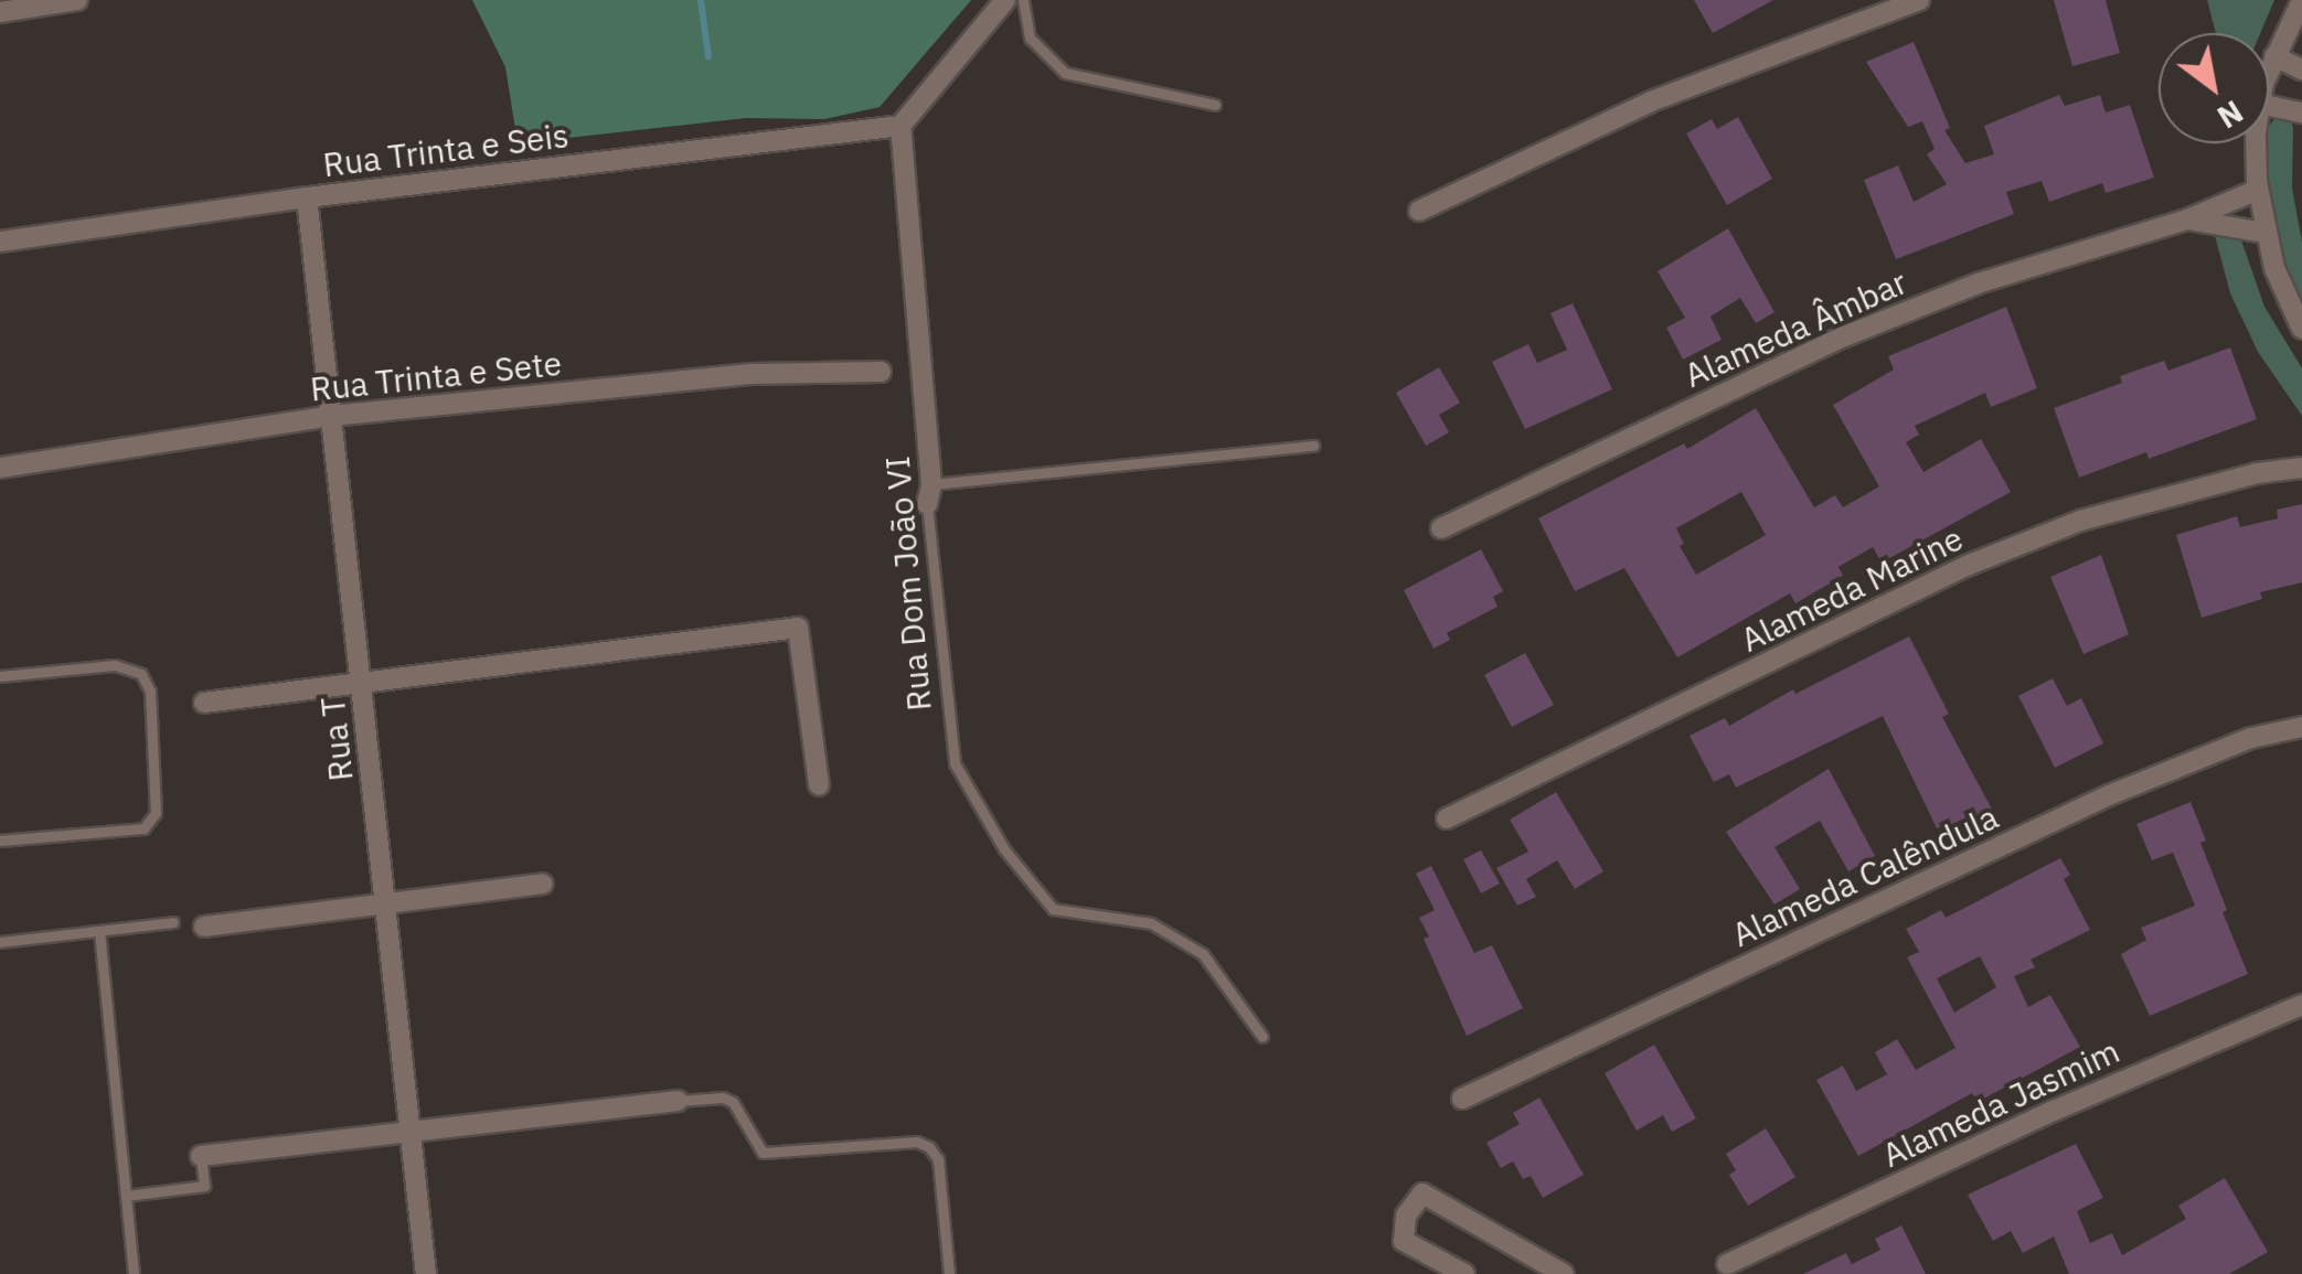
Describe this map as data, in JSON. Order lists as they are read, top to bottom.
{
  "streets": {
    "street": [
      "Rua Trinta e Seis",
      "Alameda Âmbar",
      "Rua Trinta e Sete",
      "Rua Dom João VI",
      "Alameda Marine",
      "Rua T",
      "Alameda Calêndula",
      "Alameda Jasmim"
    ]
  },
  "crossings": [
    ["Rua Trinta e Seis", "Rua Dom João VI"],
    ["Rua Trinta e Seis", "Rua T"],
    ["Rua Trinta e Sete", "Rua T"]
  ],
  "north": "bottom right"
}
